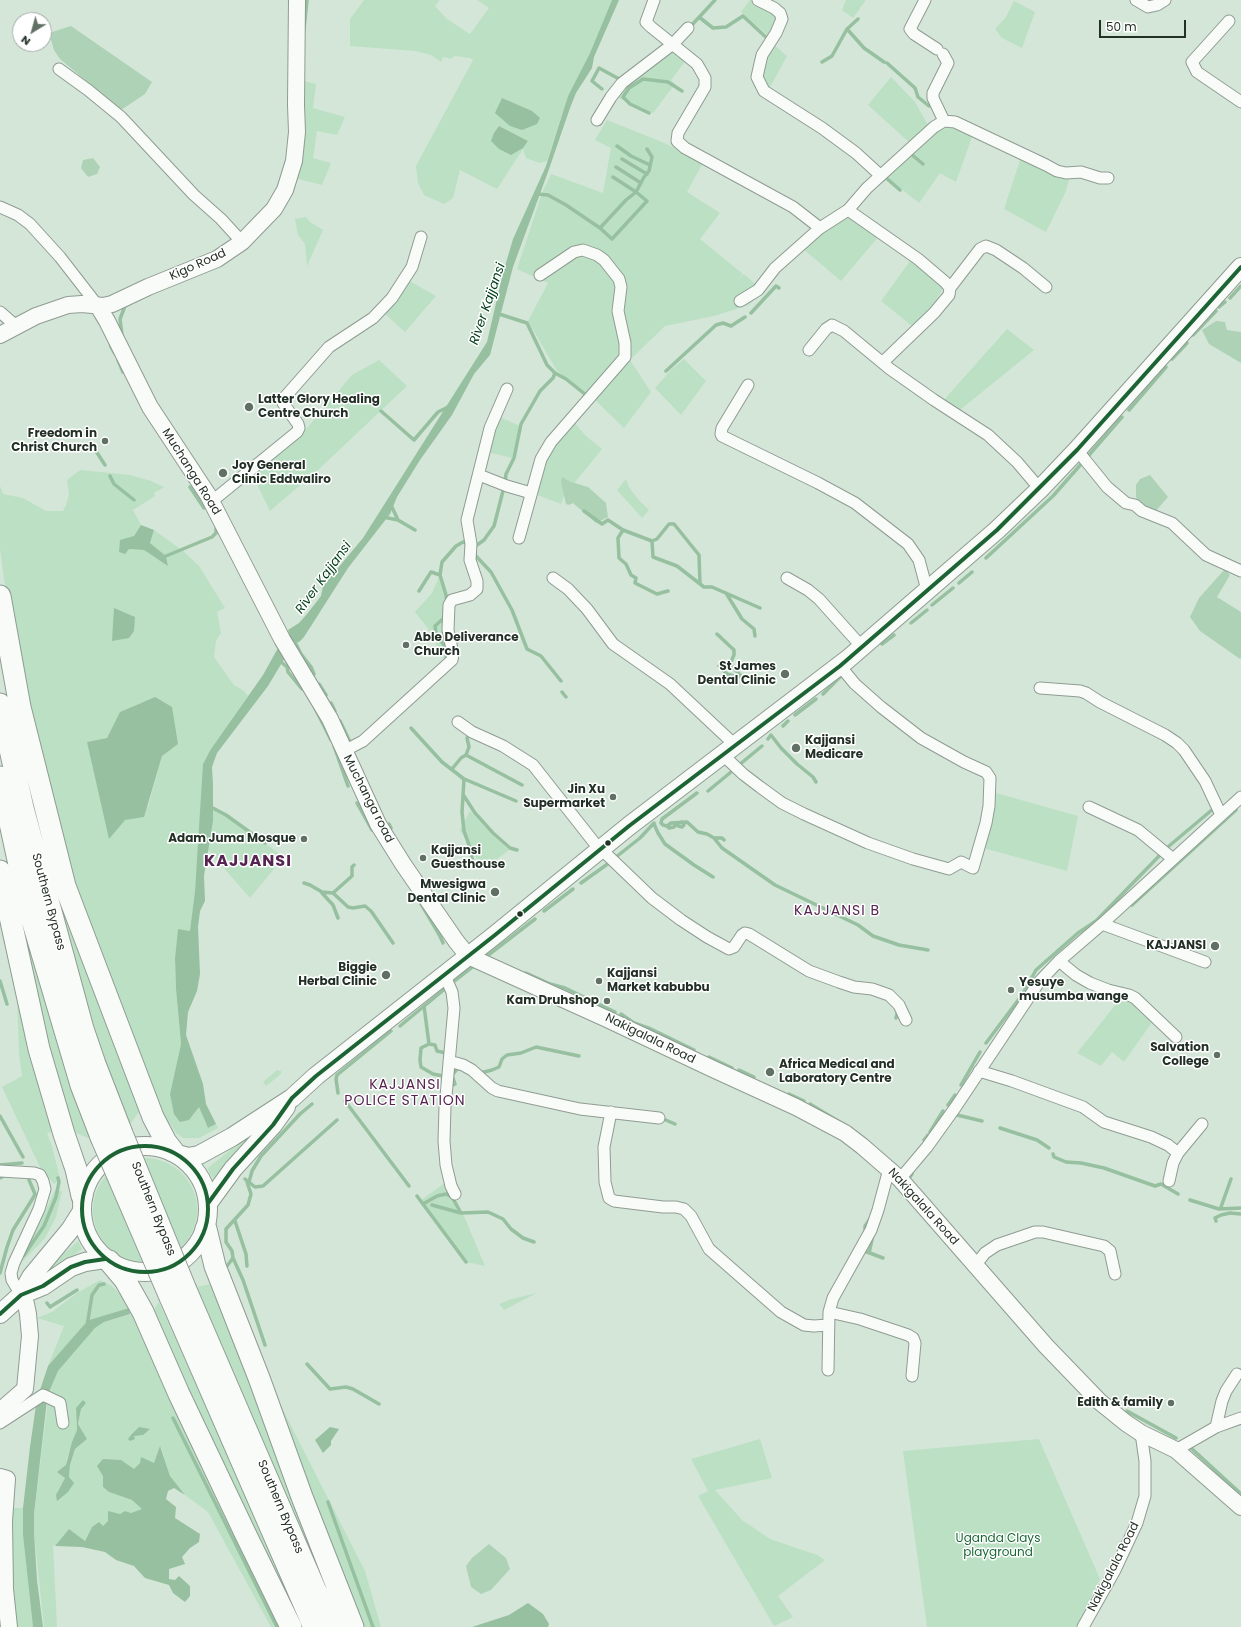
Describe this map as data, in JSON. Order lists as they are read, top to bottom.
{
  "streets": {
    "highway": ["Southern Bypass"],
    "street": [
      "Kigo Road",
      "Muchanga Road",
      "Muchanga road",
      "Nakigalala Road"
    ]
  },
  "crossings": [
    ["Kigo Road", "Muchanga Road"],
    ["Muchanga Road", "Muchanga road"],
    ["Muchanga road", "Nakigalala Road"]
  ],
  "districts": ["KAJJANSI", "KAJJANSI B", "KAJJANSI POLICE STATION"],
  "water": ["River Kajjansi"],
  "parks": ["Uganda Clays playground"],
  "places": [
    "Latter Glory Healing Centre Church",
    "Freedom in Christ Church",
    "Joy General Clinic Eddwaliro",
    "Able Deliverance Church",
    "St James Dental Clinic",
    "Kajjansi Medicare",
    "Jin Xu Supermarket",
    "Adam Juma Mosque",
    "Kajjansi Guesthouse",
    "Mwesigwa Dental Clinic",
    "KAJJANSI",
    "Biggie Herbal Clinic",
    "Kajjansi Market kabubbu",
    "Yesuye musumba wange",
    "Kam Druhshop",
    "Salvation College",
    "Africa Medical and Laboratory Centre",
    "Edith & family"
  ],
  "scale_bar": "50 m",
  "north": "bottom left"
}
